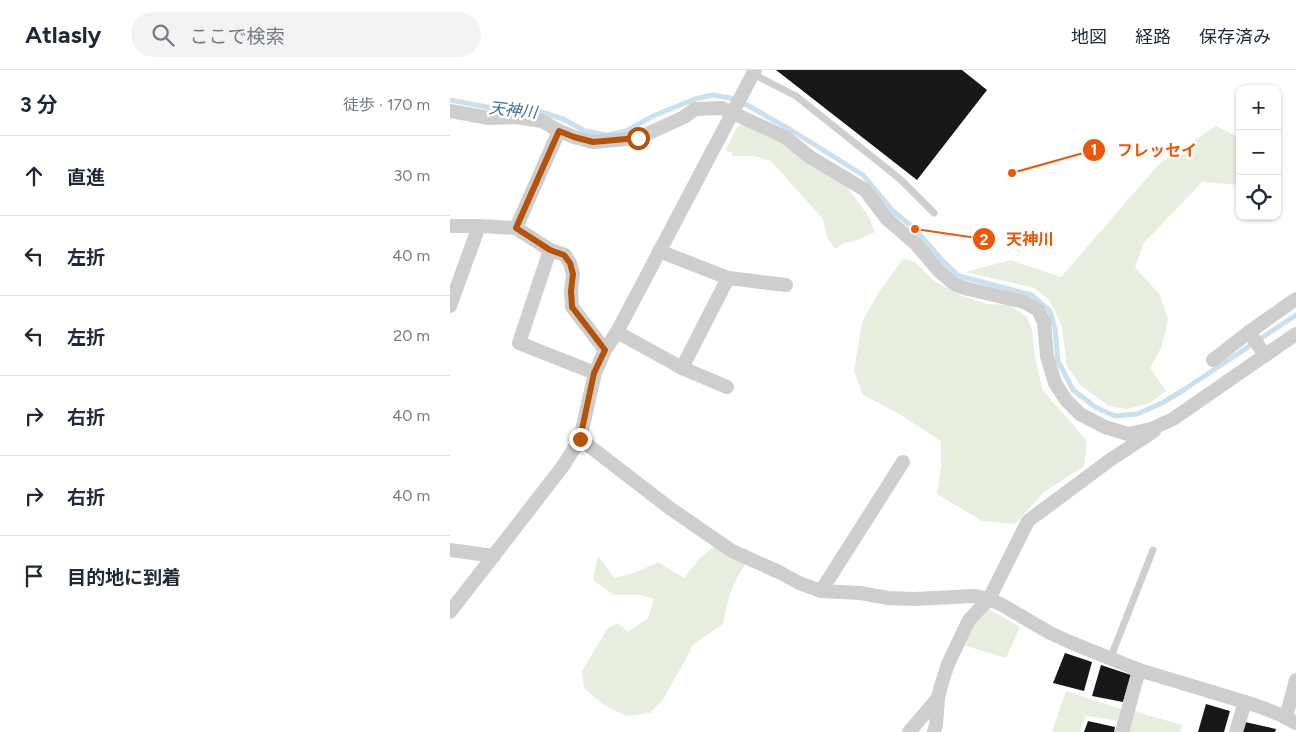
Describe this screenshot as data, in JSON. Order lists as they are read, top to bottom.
{
  "water": ["天神川"],
  "places": ["フレッセイ", "天神川"],
  "page": {
    "header": "Atlasly",
    "search": "ここで検索",
    "nav": ["地図", "経路", "保存済み"],
    "heading": ["3 分", "徒歩 · 170 m"],
    "map_buttons": ["+", "−"],
    "list": [
      ["直進", "30 m"],
      ["左折", "40 m"],
      ["左折", "20 m"],
      ["右折", "40 m"],
      ["右折", "40 m"],
      "目的地に到着"
    ]
  }
}
